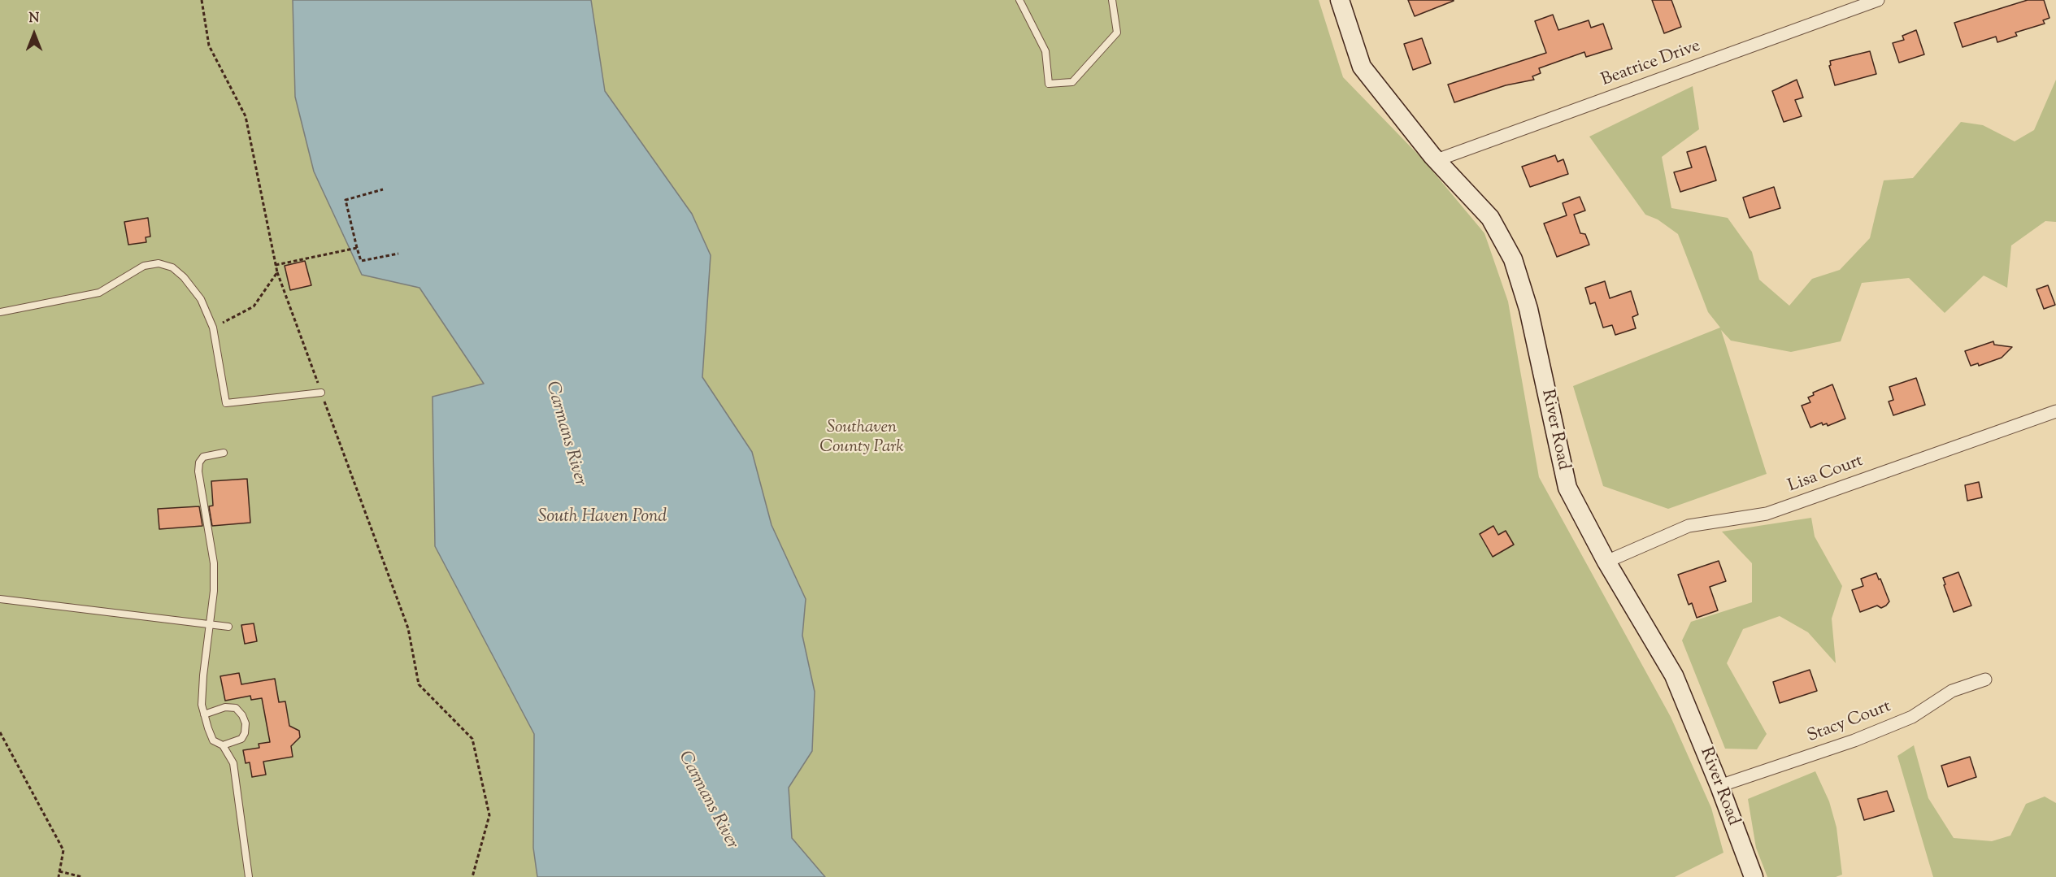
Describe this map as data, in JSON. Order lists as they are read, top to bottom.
{
  "streets": {
    "street": [
      "Beatrice Drive",
      "River Road",
      "Lisa Court",
      "Stacy Court"
    ]
  },
  "crossings": [
    ["Beatrice Drive", "River Road"],
    ["River Road", "Lisa Court"],
    ["River Road", "Stacy Court"]
  ],
  "water": ["Carmans River", "South Haven Pond"],
  "parks": ["Southaven County Park"],
  "north": "top"
}
